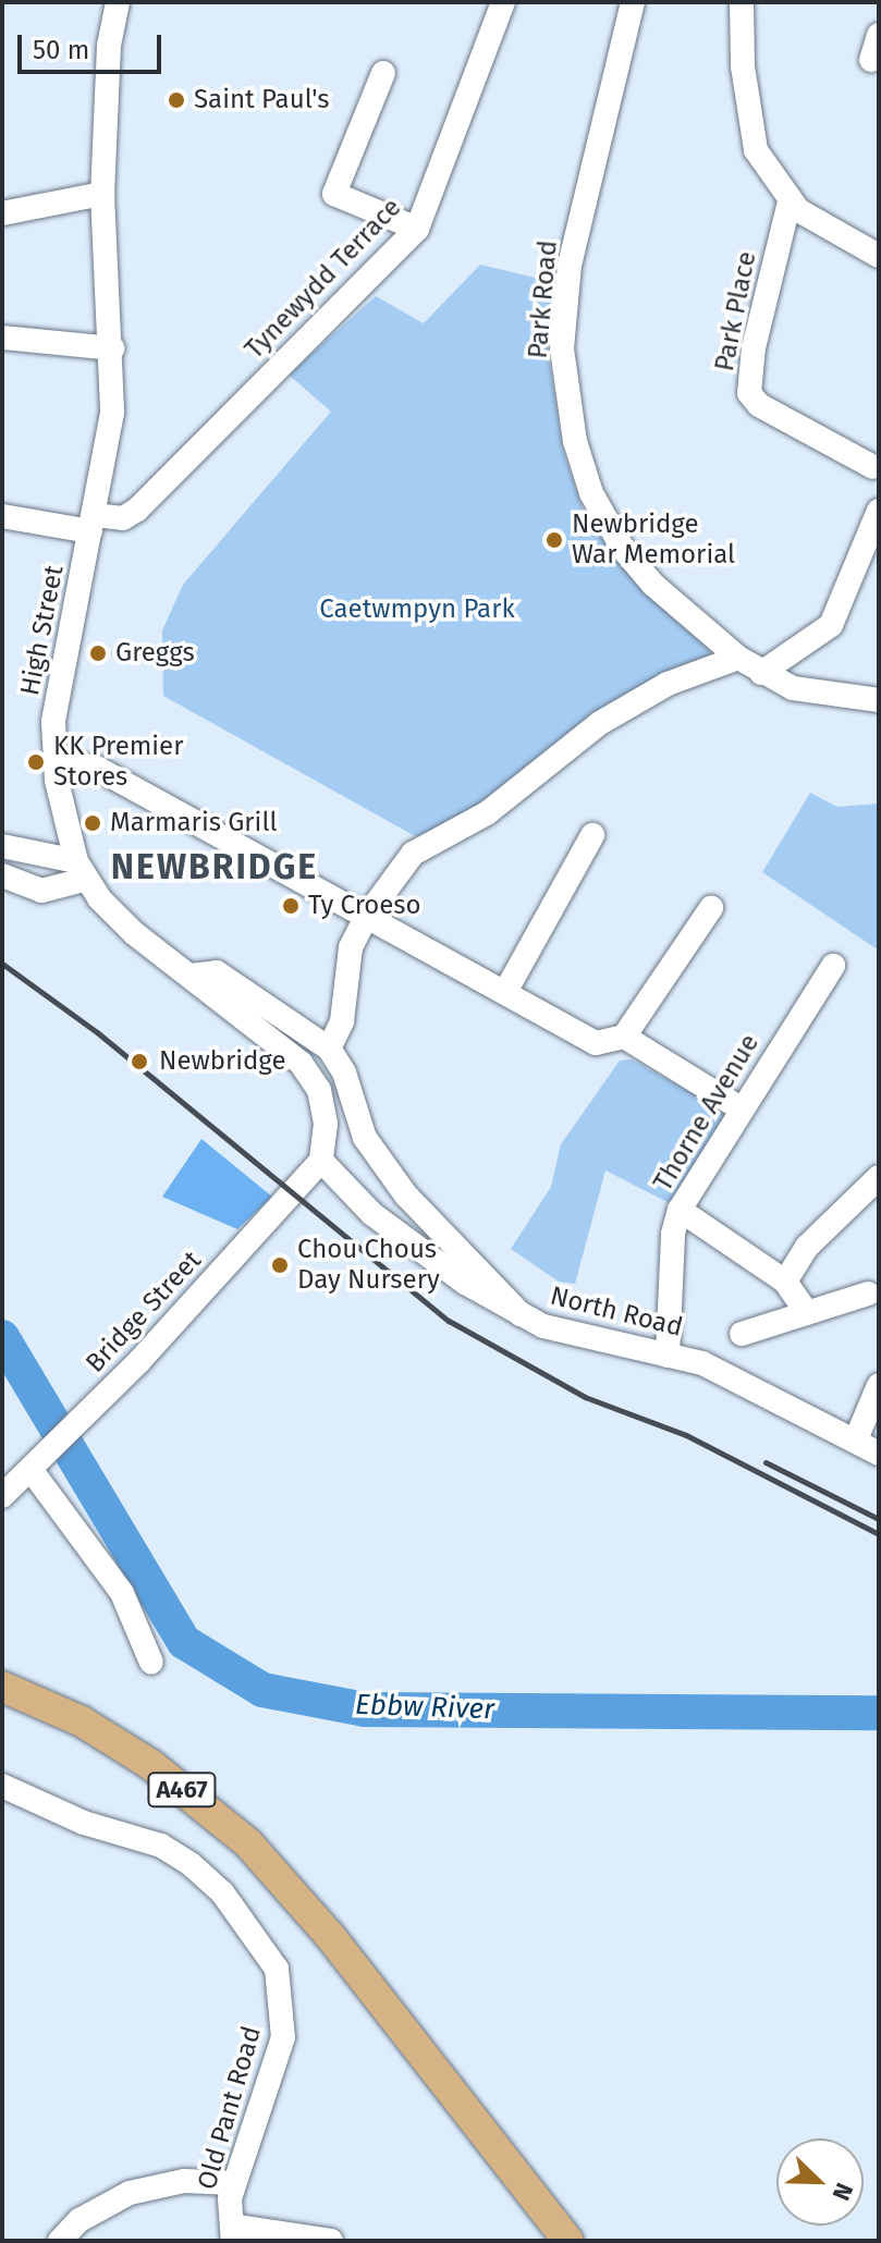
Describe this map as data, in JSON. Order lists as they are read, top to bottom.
{
  "streets": {
    "main road": ["A467"],
    "street": [
      "Tynewydd Terrace",
      "Park Road",
      "Park Place",
      "High Street",
      "Thorne Avenue",
      "Bridge Street",
      "North Road",
      "Old Pant Road"
    ]
  },
  "crossings": [
    ["Tynewydd Terrace", "High Street"],
    ["Thorne Avenue", "North Road"],
    ["Bridge Street", "North Road"]
  ],
  "districts": ["NEWBRIDGE"],
  "water": ["Ebbw River"],
  "parks": ["Caetwmpyn Park"],
  "places": [
    "Saint Paul's",
    "Newbridge War Memorial",
    "Greggs",
    "KK Premier Stores",
    "Marmaris Grill",
    "Ty Croeso",
    "Newbridge",
    "Chou Chous Day Nursery"
  ],
  "scale_bar": "50 m",
  "north": "bottom right"
}
